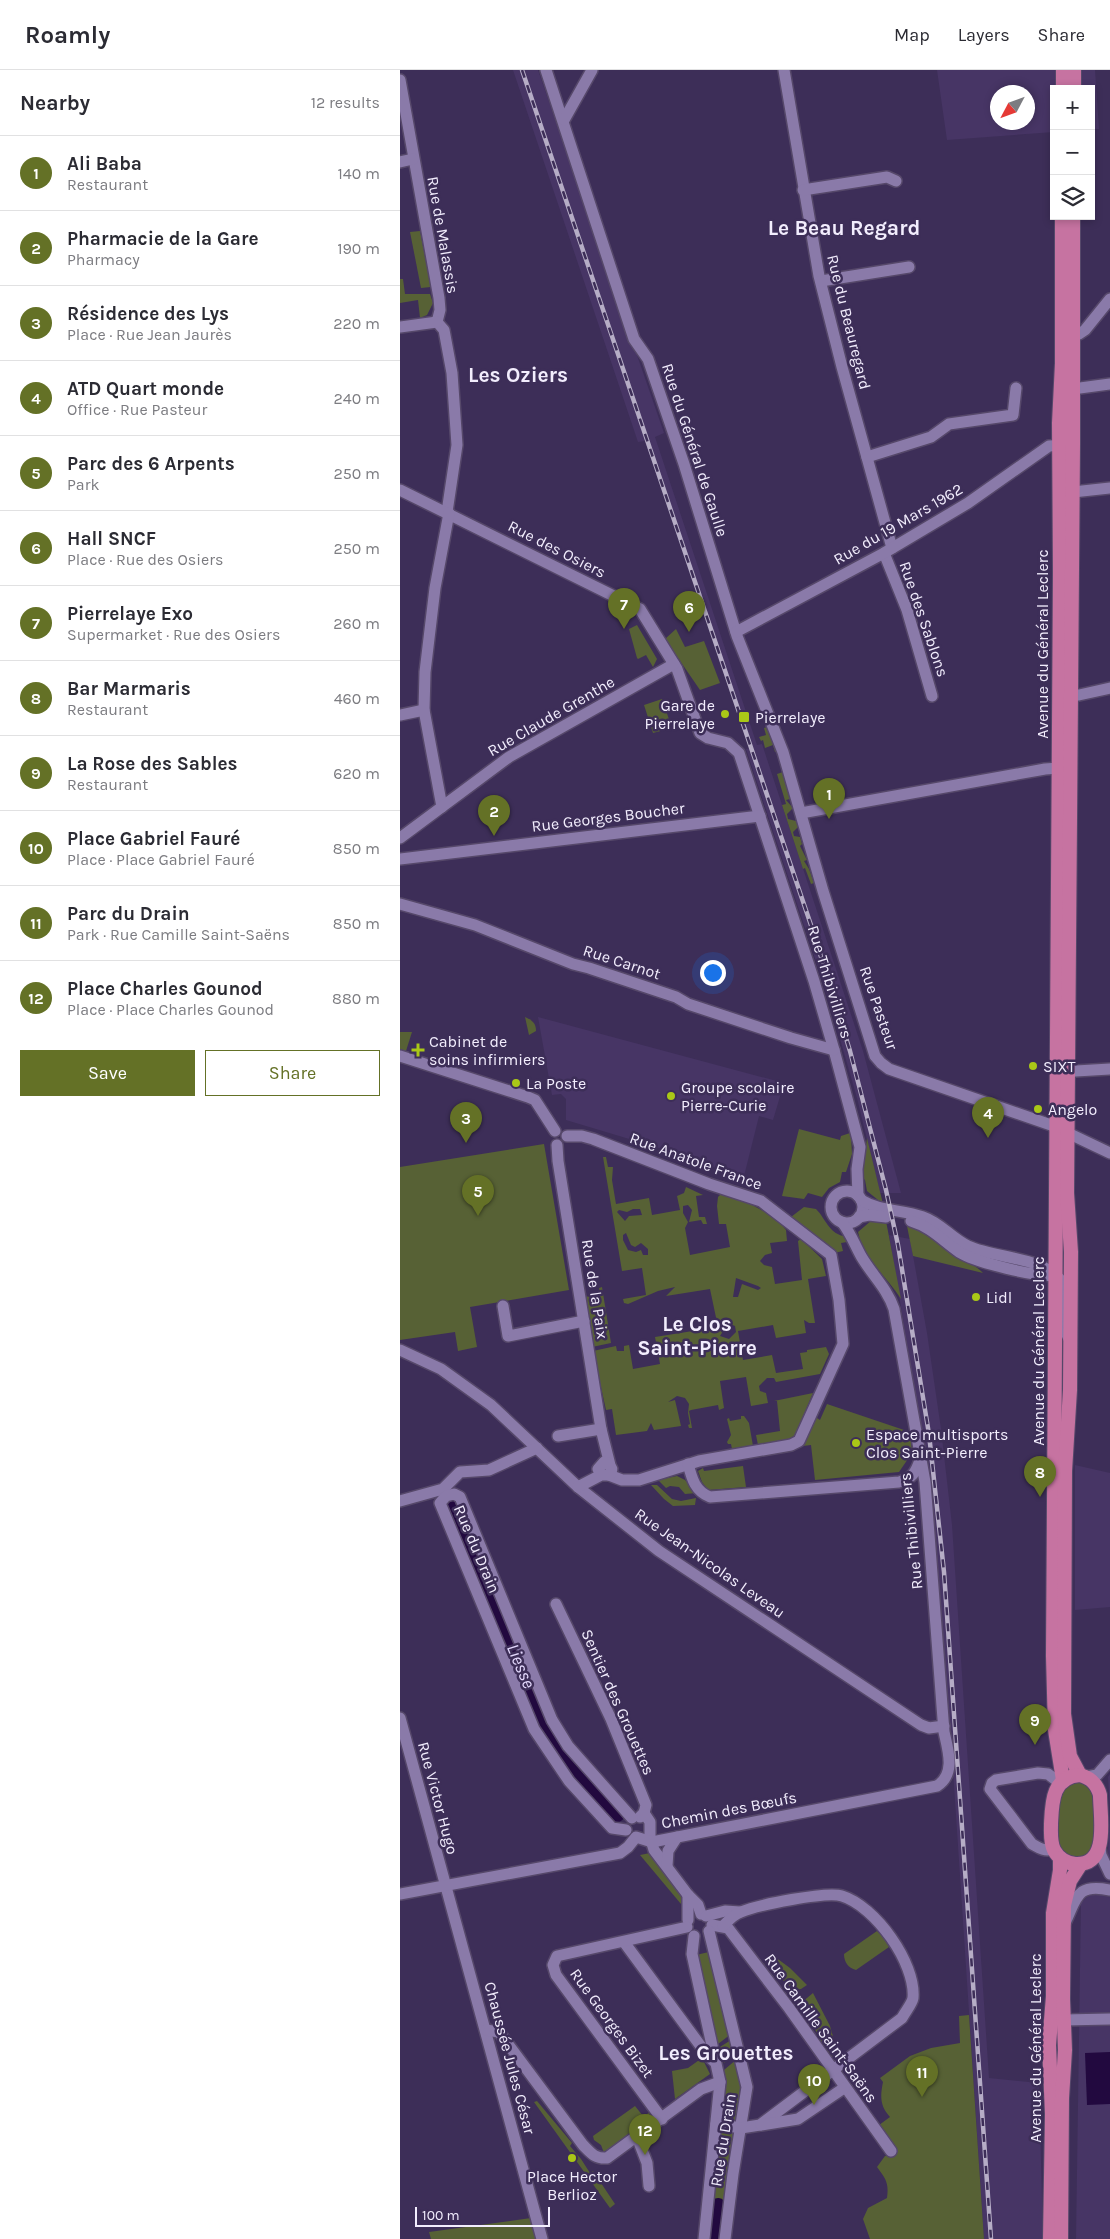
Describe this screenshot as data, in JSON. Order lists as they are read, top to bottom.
{
  "streets": {
    "main road": ["Avenue du Général Leclerc"],
    "street": [
      "Rue de Malassis",
      "Rue du Beauregard",
      "Rue du Général de Gaulle",
      "Rue du 19 Mars 1962",
      "Rue des Osiers",
      "Rue des Sablons",
      "Rue Claude Grenthe",
      "Rue Georges Boucher",
      "Rue Carnot",
      "Rue Thibivilliers",
      "Rue Pasteur",
      "Rue Anatole France",
      "Rue de la Paix",
      "Rue du Drain",
      "Rue Jean-Nicolas Leveau",
      "Sentier des Grouettes",
      "Rue Victor Hugo",
      "Chemin des Bœufs",
      "Rue Georges Bizet",
      "Rue Camille Saint-Saëns",
      "Chaussée Jules César"
    ]
  },
  "crossings": [
    ["Rue de Malassis", "Rue des Osiers"],
    ["Rue de Malassis", "Rue Claude Grenthe"],
    ["Rue du Beauregard", "Rue du 19 Mars 1962"],
    ["Rue du Beauregard", "Rue des Sablons"],
    ["Rue du Général de Gaulle", "Rue du 19 Mars 1962"],
    ["Rue du Général de Gaulle", "Rue Pasteur"],
    ["Rue du 19 Mars 1962", "Rue des Sablons"],
    ["Rue du 19 Mars 1962", "Avenue du Général Leclerc"],
    ["Rue des Osiers", "Rue Claude Grenthe"],
    ["Rue des Osiers", "Rue Thibivilliers"],
    ["Avenue du Général Leclerc", "Rue Pasteur"],
    ["Rue Claude Grenthe", "Rue Thibivilliers"],
    ["Rue Georges Boucher", "Rue Thibivilliers"],
    ["Rue Carnot", "Rue Thibivilliers"],
    ["Rue Thibivilliers", "Rue Jean-Nicolas Leveau"],
    ["Rue Thibivilliers", "Chemin des Bœufs"],
    ["Rue Anatole France", "Rue de la Paix"],
    ["Rue du Drain", "Sentier des Grouettes"],
    ["Rue du Drain", "Chemin des Bœufs"],
    ["Rue du Drain", "Rue Georges Bizet"],
    ["Rue du Drain", "Rue Camille Saint-Saëns"],
    ["Sentier des Grouettes", "Chemin des Bœufs"],
    ["Rue Victor Hugo", "Chaussée Jules César"]
  ],
  "districts": [
    "Le Beau Regard",
    "Les Oziers",
    "Le Clos Saint-Pierre",
    "Les Grouettes"
  ],
  "water": ["Liesse"],
  "places": {
    "other": [
      "Gare de Pierrelaye",
      "SIXT",
      "La Poste",
      "Groupe scolaire Pierre-Curie",
      "Angelo",
      "Lidl",
      "Espace multisports Clos Saint-Pierre",
      "Place Hector Berlioz"
    ],
    "transit": ["Pierrelaye"],
    "health": ["Cabinet de soins infirmiers"]
  },
  "scale_bar": "100 m",
  "north": "bottom left",
  "page": {
    "header": "Roamly",
    "nav": ["Map", "Layers", "Share"],
    "heading": ["Nearby", "12 results"],
    "map_buttons": ["+", "−"],
    "list": [
      {
        "mark": "1",
        "name": "Ali Baba",
        "note": "Restaurant",
        "value": "140 m"
      },
      {
        "mark": "2",
        "name": "Pharmacie de la Gare",
        "note": "Pharmacy",
        "value": "190 m"
      },
      {
        "mark": "3",
        "name": "Résidence des Lys",
        "note": "Place · Rue Jean Jaurès",
        "value": "220 m"
      },
      {
        "mark": "4",
        "name": "ATD Quart monde",
        "note": "Office · Rue Pasteur",
        "value": "240 m"
      },
      {
        "mark": "5",
        "name": "Parc des 6 Arpents",
        "note": "Park",
        "value": "250 m"
      },
      {
        "mark": "6",
        "name": "Hall SNCF",
        "note": "Place · Rue des Osiers",
        "value": "250 m"
      },
      {
        "mark": "7",
        "name": "Pierrelaye Exo",
        "note": "Supermarket · Rue des Osiers",
        "value": "260 m"
      },
      {
        "mark": "8",
        "name": "Bar Marmaris",
        "note": "Restaurant",
        "value": "460 m"
      },
      {
        "mark": "9",
        "name": "La Rose des Sables",
        "note": "Restaurant",
        "value": "620 m"
      },
      {
        "mark": "10",
        "name": "Place Gabriel Fauré",
        "note": "Place · Place Gabriel Fauré",
        "value": "850 m"
      },
      {
        "mark": "11",
        "name": "Parc du Drain",
        "note": "Park · Rue Camille Saint-Saëns",
        "value": "850 m"
      },
      {
        "mark": "12",
        "name": "Place Charles Gounod",
        "note": "Place · Place Charles Gounod",
        "value": "880 m"
      }
    ],
    "pins": [
      "7",
      "6",
      "1",
      "2",
      "4",
      "3",
      "5",
      "8",
      "9",
      "11",
      "10",
      "12"
    ],
    "buttons": ["Save", "Share"],
    "scale": "100 m"
  }
}
